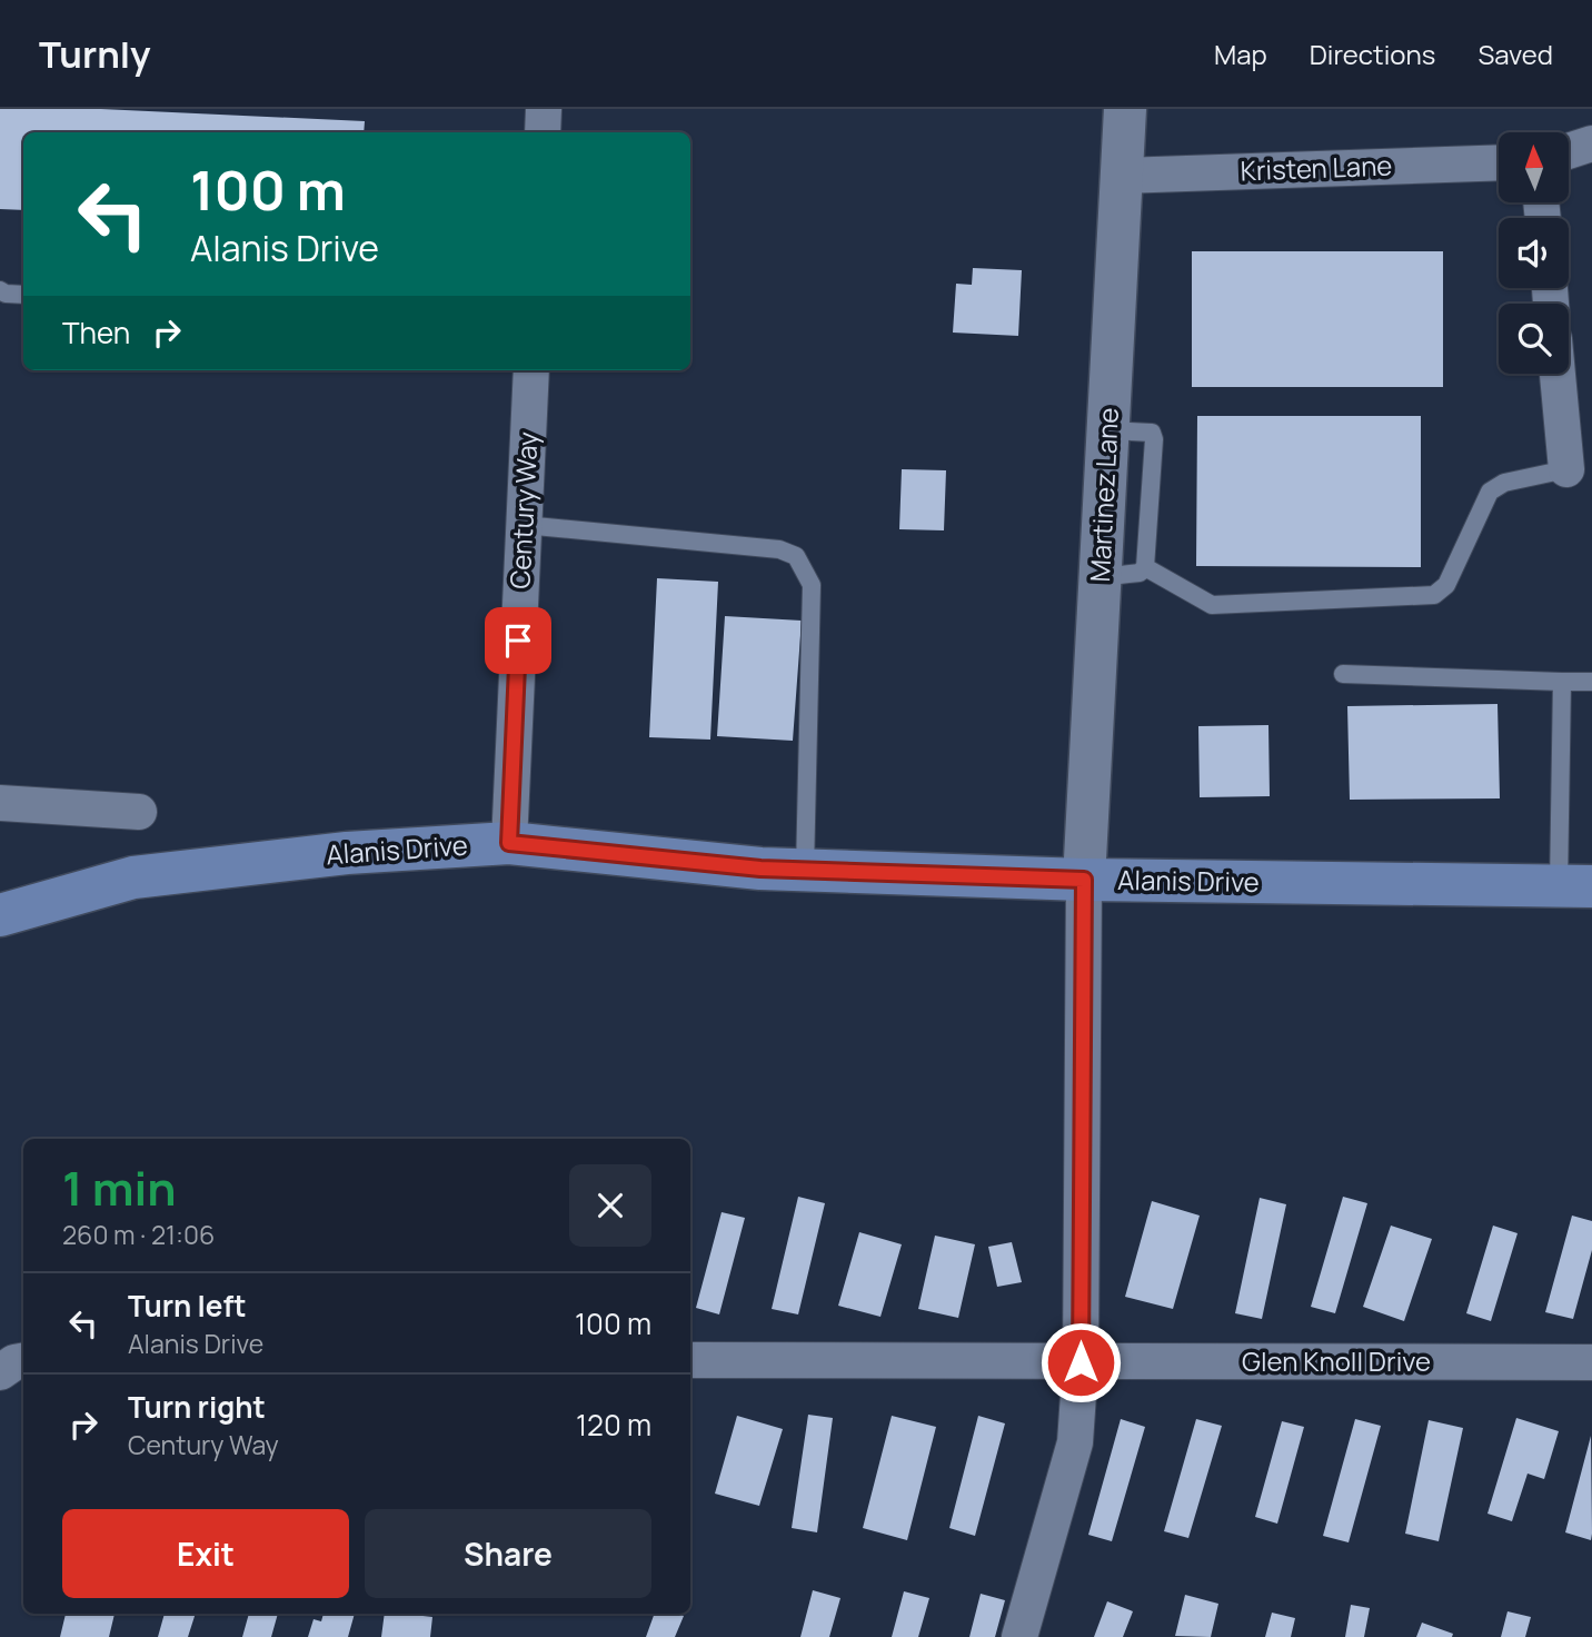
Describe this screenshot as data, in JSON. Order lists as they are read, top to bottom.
{
  "streets": {
    "main road": ["Alanis Drive"],
    "street": [
      "Kristen Lane",
      "Martinez Lane",
      "Century Way",
      "Glen Knoll Drive"
    ]
  },
  "crossings": [
    ["Kristen Lane", "Martinez Lane"],
    ["Martinez Lane", "Alanis Drive"],
    ["Century Way", "Alanis Drive"]
  ],
  "north": "top",
  "page": {
    "header": "Turnly",
    "nav": ["Map", "Directions", "Saved"],
    "turn": ["100 m", "Alanis Drive"],
    "then": "Then",
    "heading": ["1 min", "260 m · 21:06"],
    "list": [
      {
        "name": "Turn left",
        "note": "Alanis Drive",
        "value": "100 m"
      },
      {
        "name": "Turn right",
        "note": "Century Way",
        "value": "120 m"
      }
    ],
    "buttons": ["Exit", "Share"]
  }
}
